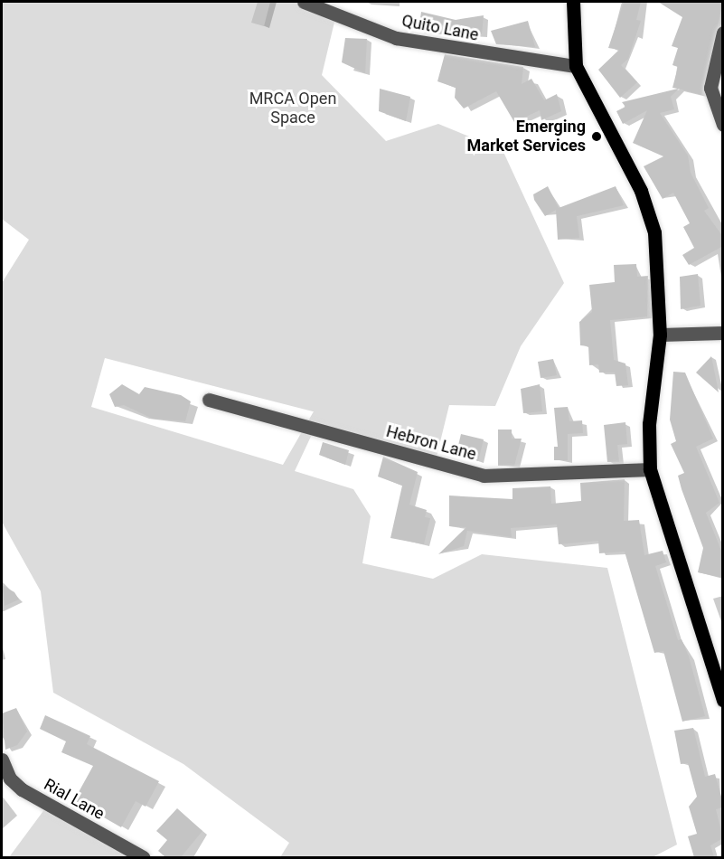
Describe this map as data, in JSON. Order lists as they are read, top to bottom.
{
  "streets": {
    "street": ["Quito Lane", "Hebron Lane", "Rial Lane"]
  },
  "parks": ["MRCA Open Space"],
  "places": ["Emerging Market Services"]
}
